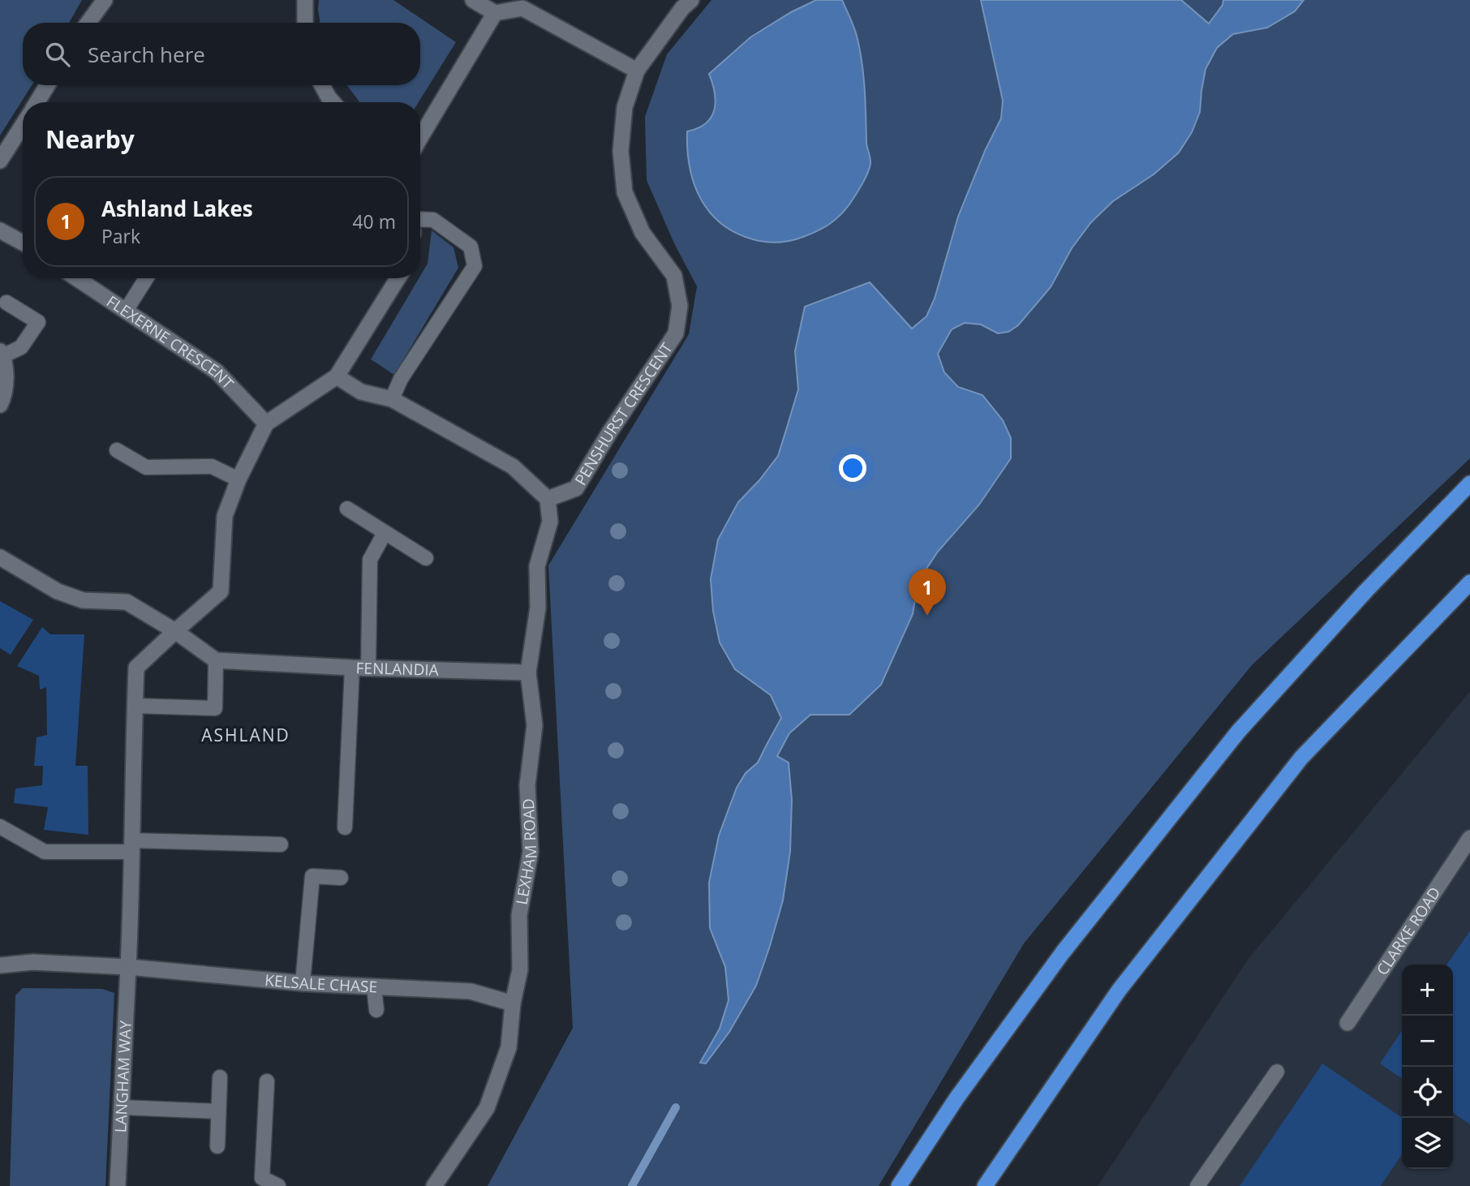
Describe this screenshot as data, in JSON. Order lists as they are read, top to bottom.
{
  "streets": {
    "street": [
      "FLEXERNE CRESCENT",
      "PENSHURST CRESCENT",
      "FENLANDIA",
      "LEXHAM ROAD",
      "CLARKE ROAD",
      "KELSALE CHASE",
      "LANGHAM WAY"
    ]
  },
  "crossings": [
    ["FLEXERNE CRESCENT", "LANGHAM WAY"],
    ["PENSHURST CRESCENT", "LEXHAM ROAD"],
    ["FENLANDIA", "LEXHAM ROAD"],
    ["LEXHAM ROAD", "KELSALE CHASE"],
    ["KELSALE CHASE", "LANGHAM WAY"]
  ],
  "districts": ["ASHLAND"],
  "page": {
    "search": "Search here",
    "heading": "Nearby",
    "list": [
      {
        "mark": "1",
        "name": "Ashland Lakes",
        "note": "Park",
        "value": "40 m"
      }
    ],
    "pins": "1",
    "map_buttons": ["+", "−"]
  }
}
